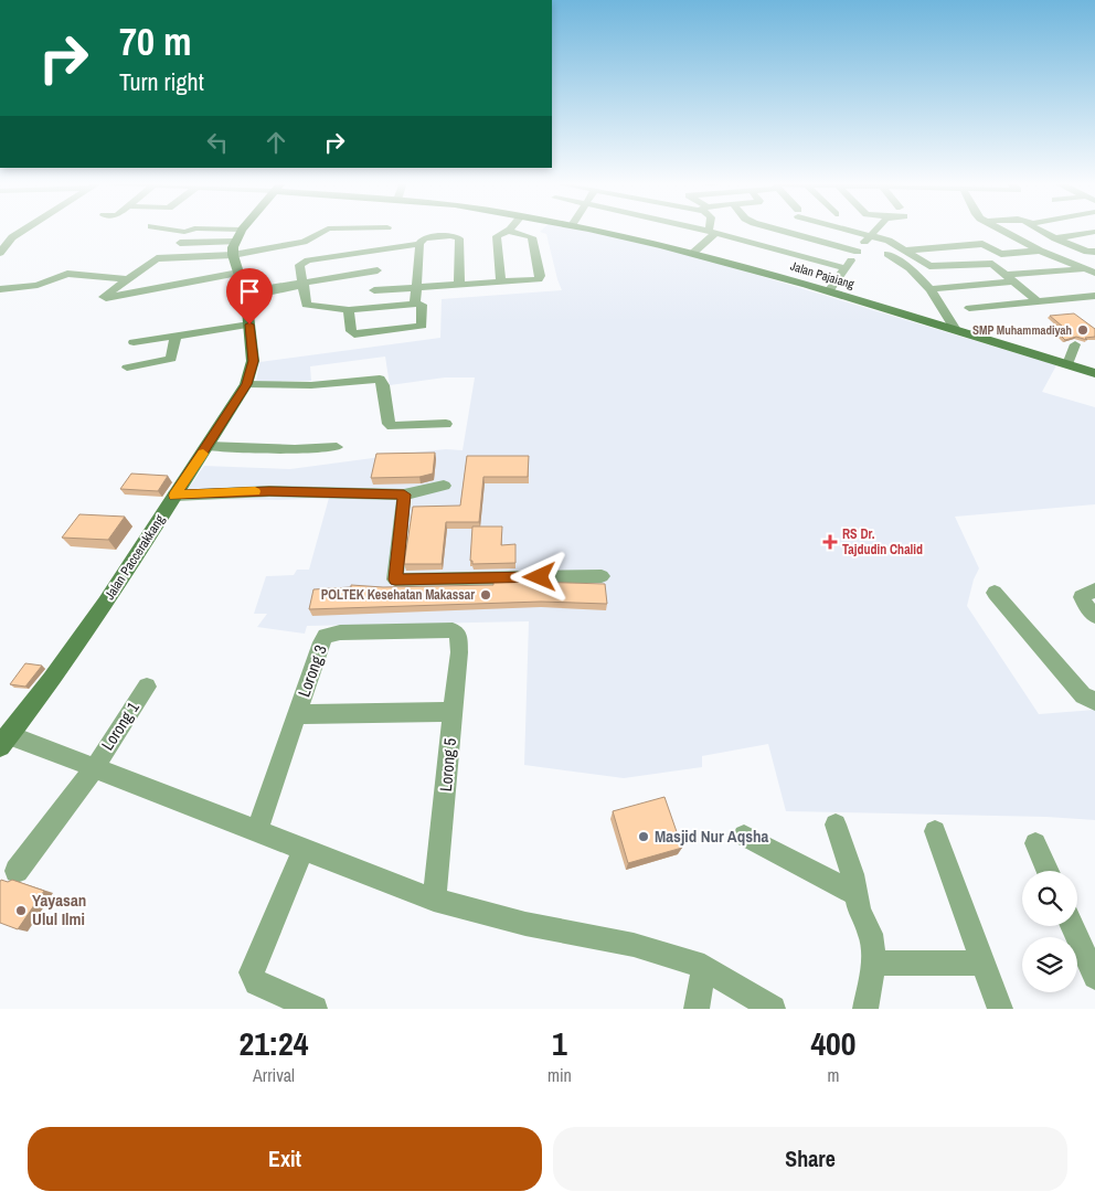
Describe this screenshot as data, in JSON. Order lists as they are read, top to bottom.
{
  "streets": {
    "main road": ["Jalan Pajaiang", "Jalan Paccerakkang"],
    "street": ["Lorong 3", "Lorong 1", "Lorong 5"]
  },
  "crossings": [
    ["Lorong 3", "Lorong 5"]
  ],
  "places": {
    "other": [
      "SMP Muhammadiyah",
      "POLTEK Kesehatan Makassar",
      "Masjid Nur Aqsha",
      "Yayasan Ulul Ilmi"
    ],
    "health": ["RS Dr. Tajdudin Chalid"]
  },
  "page": {
    "turn": ["70 m", "Turn right"],
    "eta": [
      "21:24",
      "Arrival",
      "1",
      "min",
      "400",
      "m"
    ],
    "buttons": ["Exit", "Share"]
  }
}
